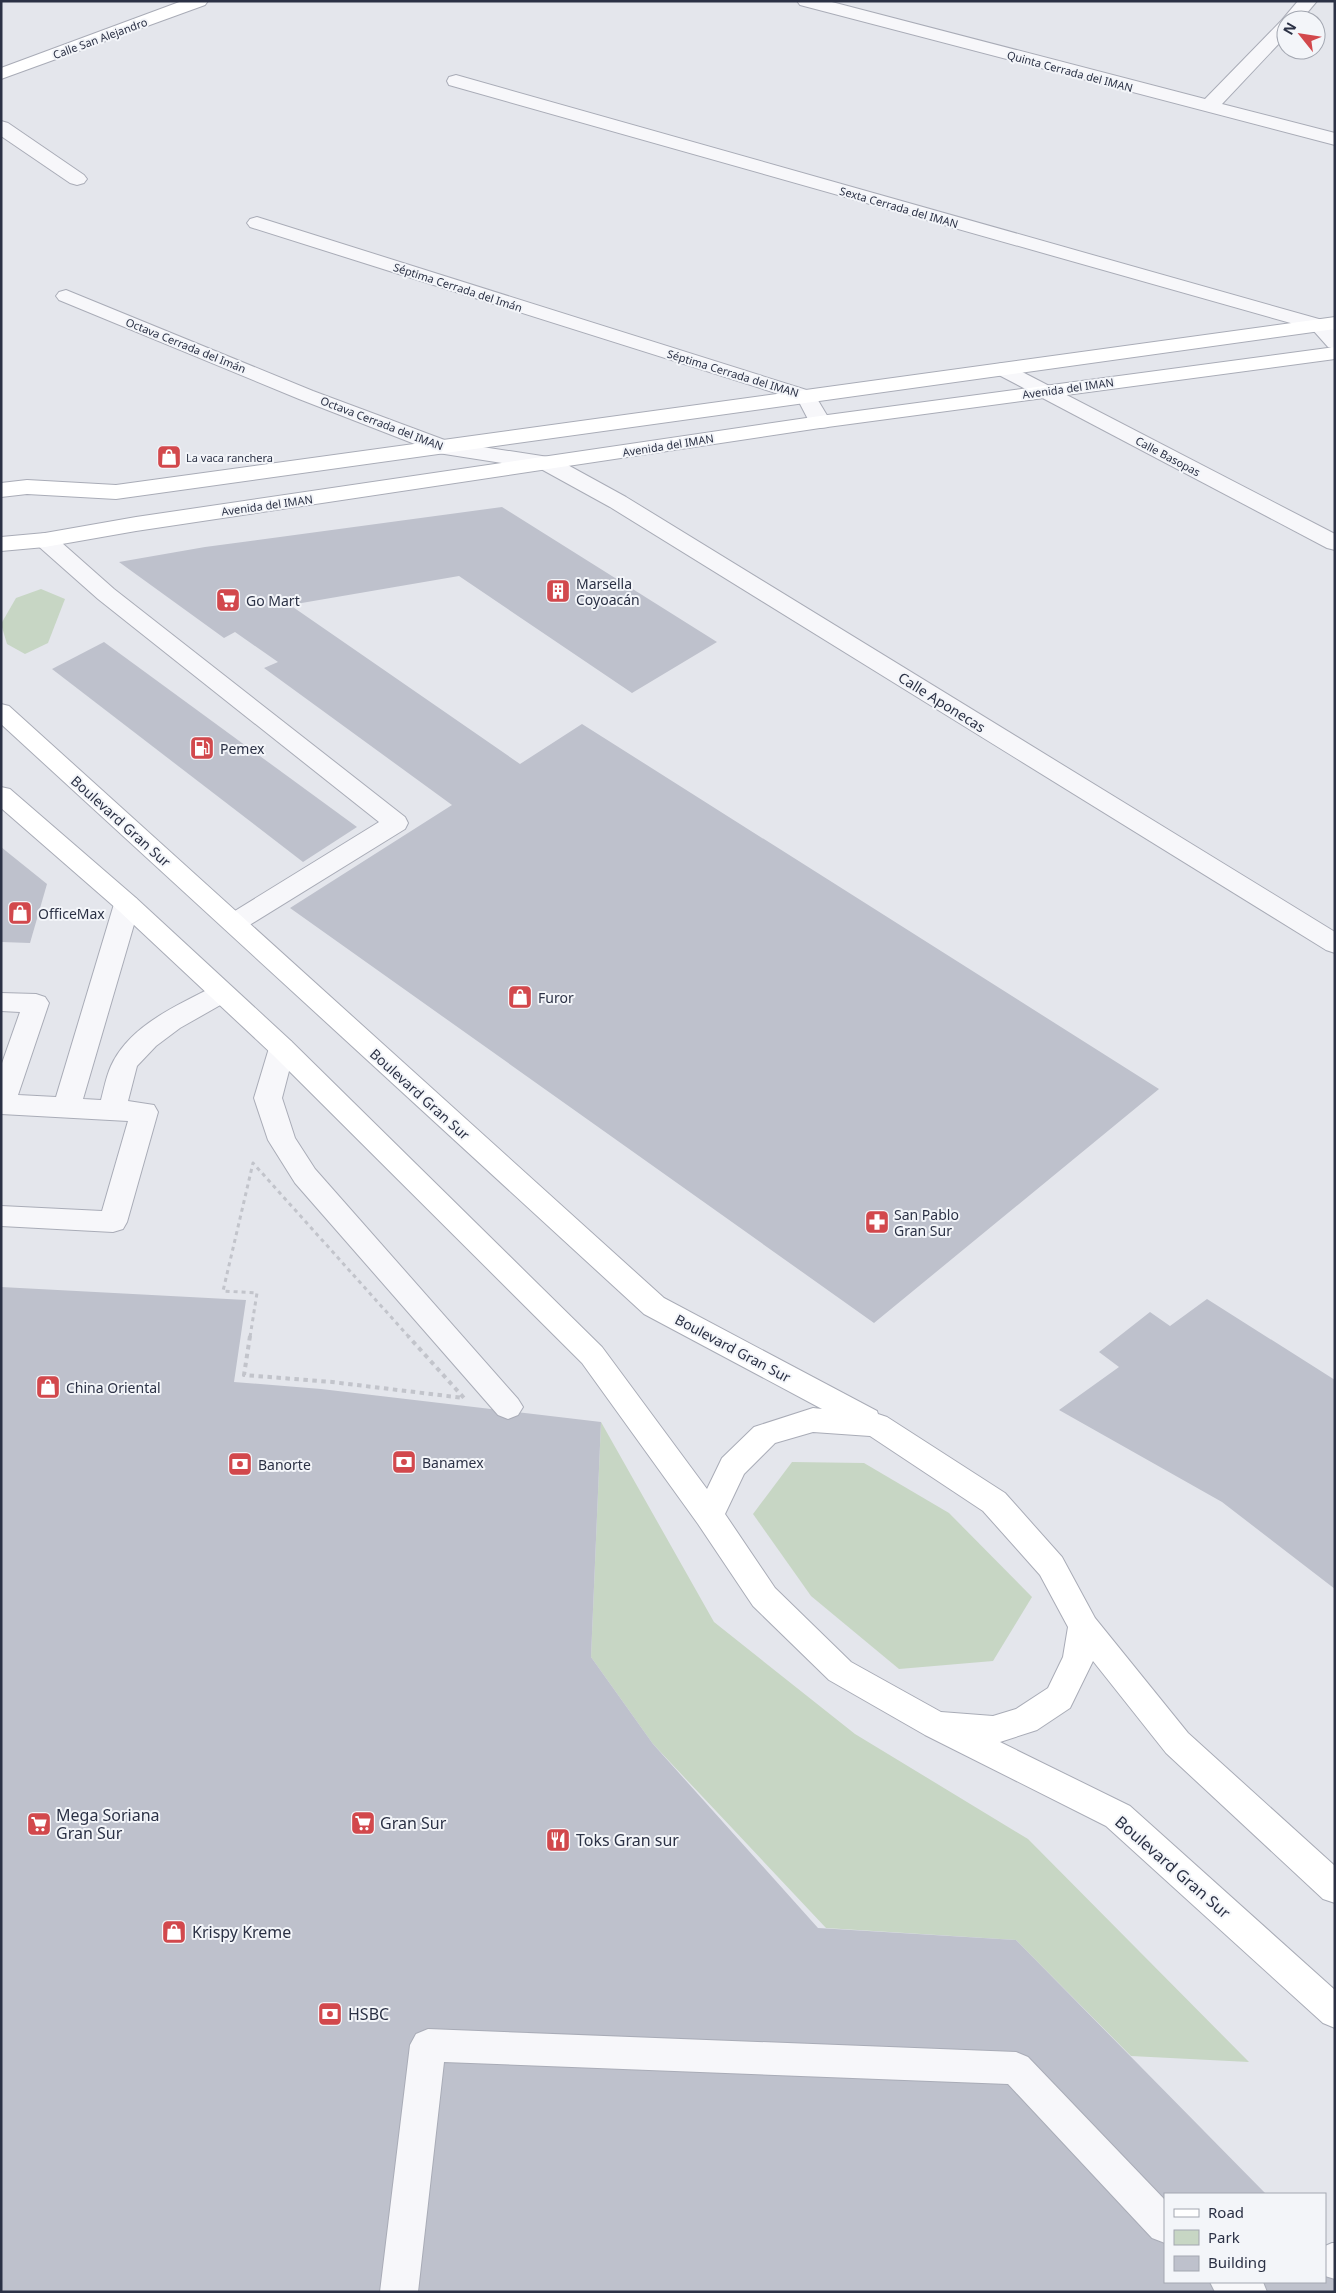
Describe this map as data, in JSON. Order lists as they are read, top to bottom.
{
  "streets": {
    "street": [
      "Calle San Alejandro",
      "Quinta Cerrada del IMAN",
      "Sexta Cerrada del IMAN",
      "Séptima Cerrada del Imán",
      "Octava Cerrada del Imán",
      "Séptima Cerrada del IMAN",
      "Avenida del IMAN",
      "Octava Cerrada del IMAN",
      "Calle Basopas",
      "Calle Aponecas",
      "Boulevard Gran Sur"
    ]
  },
  "crossings": [
    ["Séptima Cerrada del Imán", "Séptima Cerrada del IMAN"],
    ["Octava Cerrada del Imán", "Octava Cerrada del IMAN"],
    ["Séptima Cerrada del IMAN", "Avenida del IMAN"],
    ["Avenida del IMAN", "Octava Cerrada del IMAN"],
    ["Avenida del IMAN", "Calle Basopas"],
    ["Avenida del IMAN", "Calle Aponecas"],
    ["Octava Cerrada del IMAN", "Calle Aponecas"]
  ],
  "places": {
    "shop": [
      "La vaca ranchera",
      "OfficeMax",
      "Furor",
      "China Oriental",
      "Krispy Kreme"
    ],
    "building": ["Marsella Coyoacán"],
    "supermarket": ["Go Mart", "Gran Sur", "Mega Soriana Gran Sur"],
    "fuel station": ["Pemex"],
    "pharmacy": ["San Pablo Gran Sur"],
    "bank": ["Banamex", "Banorte", "HSBC"],
    "restaurant": ["Toks Gran sur"]
  },
  "legend": ["Road", "Park", "Building"],
  "north": "top left"
}
